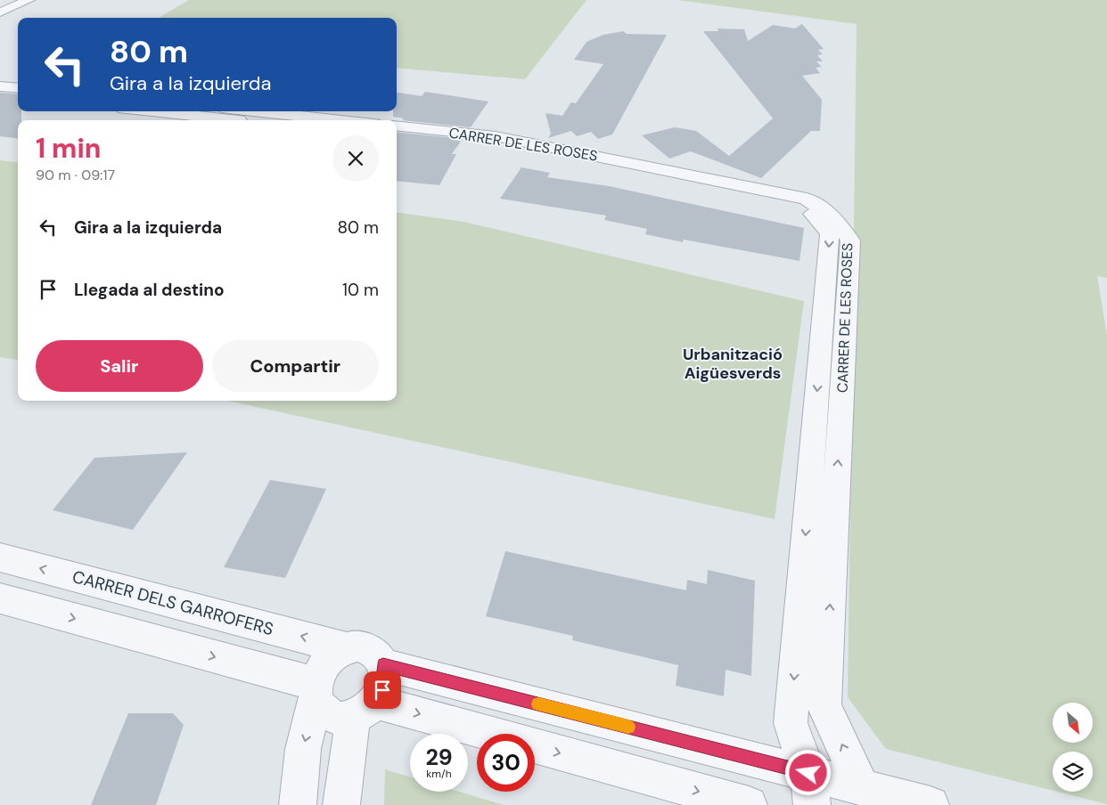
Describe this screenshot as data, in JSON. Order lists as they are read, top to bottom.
{
  "streets": {
    "street": ["CARRER DE LES ROSES", "CARRER DELS GARROFERS"]
  },
  "districts": ["Urbanització Aigüesverds"],
  "north": "bottom right",
  "page": {
    "turn": ["80 m", "Gira a la izquierda"],
    "heading": ["1 min", "90 m · 09:17"],
    "list": [
      {
        "name": "Gira a la izquierda",
        "value": "80 m"
      },
      {
        "name": "Llegada al destino",
        "value": "10 m"
      }
    ],
    "buttons": ["Salir", "Compartir"],
    "speed": "29 km/h",
    "limit": "30"
  }
}
